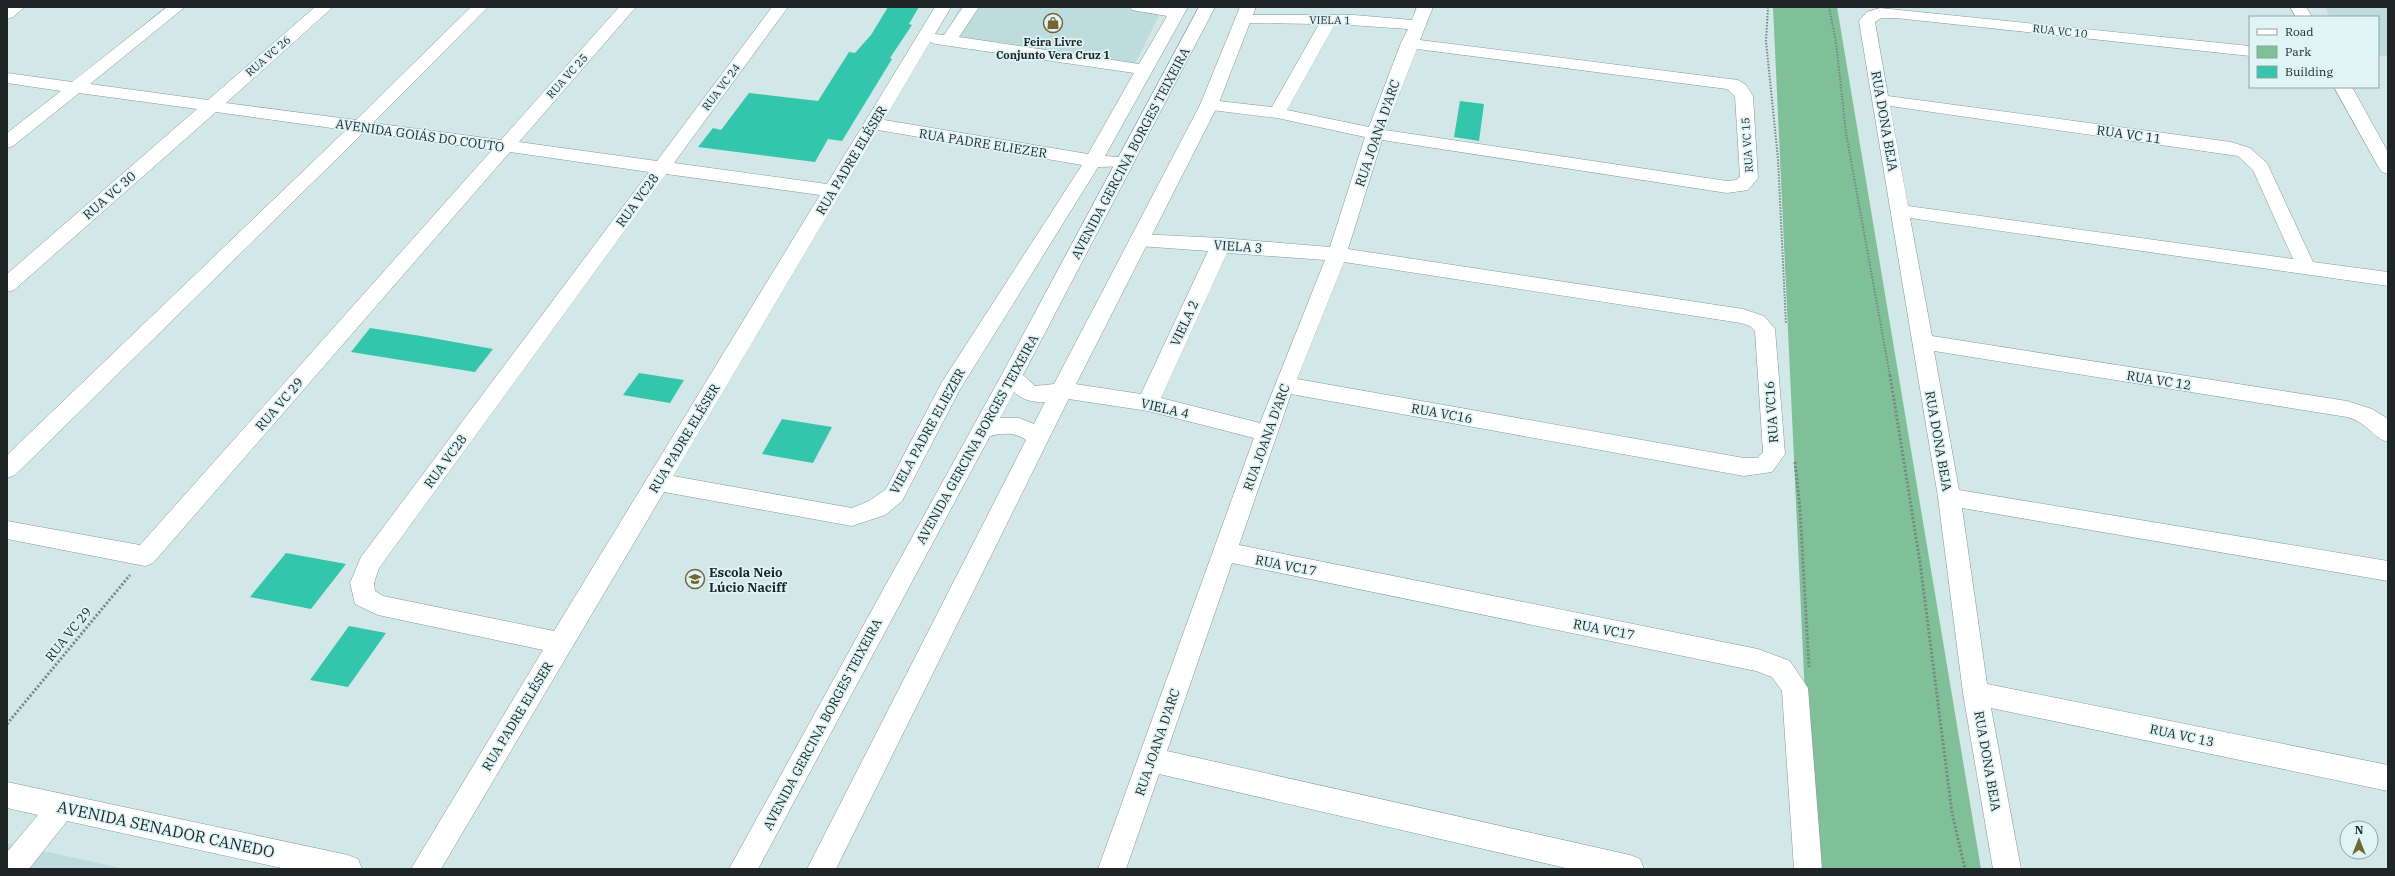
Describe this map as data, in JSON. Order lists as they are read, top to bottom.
{
  "streets": {
    "street": [
      "VIELA 1",
      "RUA VC 10",
      "RUA VC 26",
      "RUA VC 25",
      "RUA VC 24",
      "RUA DONA BEJA",
      "RUA JOANA D'ARC",
      "RUA VC 11",
      "AVENIDA GOIÁS DO COUTO",
      "RUA PADRE ELIEZER",
      "RUA VC 15",
      "AVENIDA GERCINA BORGES TEIXEIRA",
      "RUA PADRE ELÉSER",
      "RUA VC 30",
      "RUA VC28",
      "VIELA 3",
      "VIELA 2",
      "RUA VC 12",
      "RUA VC 29",
      "VIELA 4",
      "RUA VC16",
      "VIELA PADRE ELIEZER",
      "RUA VC17",
      "RUA VC 13",
      "AVENIDA SENADOR CANEDO"
    ]
  },
  "crossings": [
    ["VIELA 1", "RUA JOANA D'ARC"],
    ["VIELA 1", "RUA VC 15"],
    ["RUA VC 10", "RUA DONA BEJA"],
    ["RUA VC 26", "AVENIDA GOIÁS DO COUTO"],
    ["RUA VC 26", "RUA VC 30"],
    ["RUA VC 25", "AVENIDA GOIÁS DO COUTO"],
    ["RUA VC 25", "RUA VC 29"],
    ["RUA VC 24", "AVENIDA GOIÁS DO COUTO"],
    ["RUA VC 24", "RUA VC28"],
    ["RUA DONA BEJA", "RUA VC 11"],
    ["RUA DONA BEJA", "RUA VC 12"],
    ["RUA DONA BEJA", "RUA VC 13"],
    ["RUA JOANA D'ARC", "RUA VC 15"],
    ["RUA JOANA D'ARC", "VIELA 3"],
    ["RUA JOANA D'ARC", "VIELA 4"],
    ["RUA JOANA D'ARC", "RUA VC16"],
    ["RUA JOANA D'ARC", "RUA VC17"],
    ["AVENIDA GOIÁS DO COUTO", "RUA PADRE ELÉSER"],
    ["AVENIDA GOIÁS DO COUTO", "RUA VC 30"],
    ["AVENIDA GOIÁS DO COUTO", "RUA VC28"],
    ["AVENIDA GOIÁS DO COUTO", "RUA VC 29"],
    ["RUA PADRE ELIEZER", "AVENIDA GERCINA BORGES TEIXEIRA"],
    ["RUA PADRE ELIEZER", "RUA PADRE ELÉSER"],
    ["RUA PADRE ELIEZER", "VIELA PADRE ELIEZER"],
    ["RUA PADRE ELÉSER", "RUA VC28"],
    ["RUA PADRE ELÉSER", "VIELA PADRE ELIEZER"],
    ["VIELA 3", "VIELA 2"],
    ["VIELA 3", "RUA VC16"],
    ["VIELA 2", "VIELA 4"]
  ],
  "places": {
    "shop": ["Feira Livre Conjunto Vera Cruz 1"],
    "school or university": ["Escola Neio Lúcio Naciff"]
  },
  "legend": ["Road", "Park", "Building"],
  "north": "top"
}
